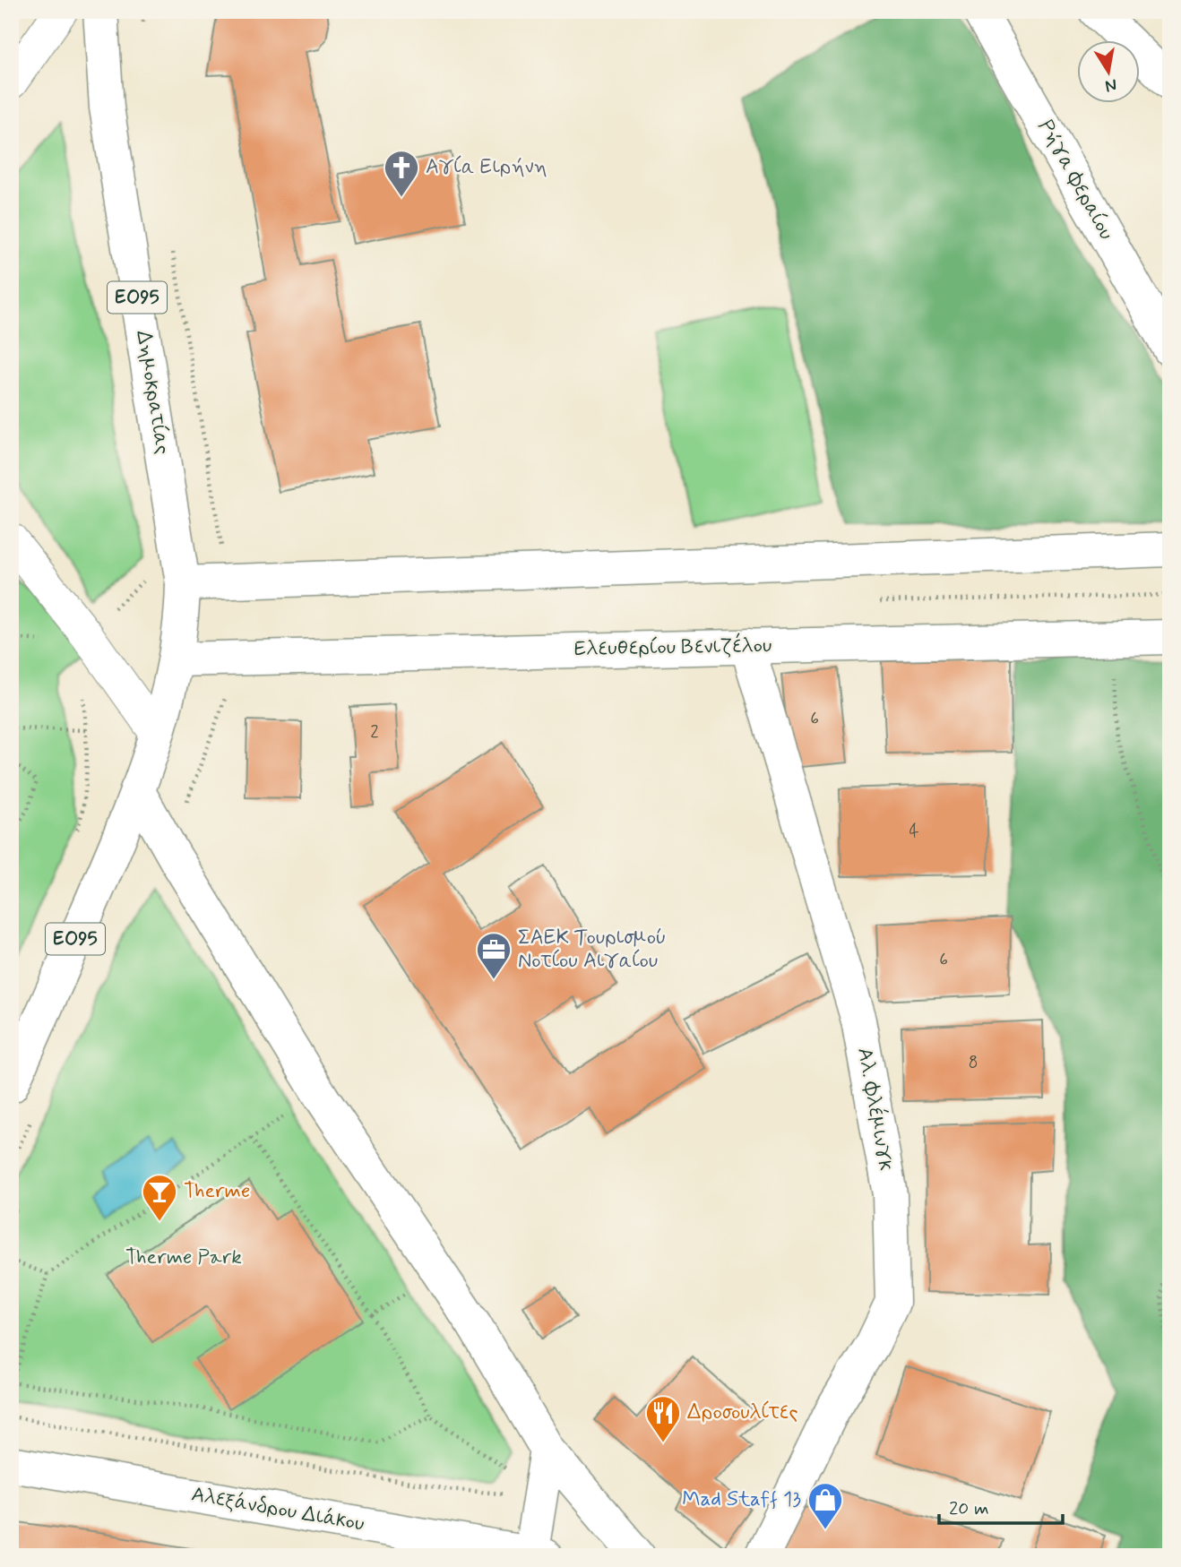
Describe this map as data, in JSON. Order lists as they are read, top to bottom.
{
  "streets": {
    "street": [
      "Ρήγα Φεραίου",
      "ΕΟ95",
      "Δημοκρατίας",
      "Ελευθερίου Βενιζέλου",
      "Αλ. Φλέμινγκ",
      "Αλεξάνδρου Διάκου"
    ]
  },
  "crossings": [
    ["ΕΟ95", "Δημοκρατίας"],
    ["Δημοκρατίας", "Ελευθερίου Βενιζέλου"],
    ["Ελευθερίου Βενιζέλου", "Αλ. Φλέμινγκ"]
  ],
  "parks": ["Therme Park"],
  "places": {
    "church": ["Αγία Ειρήνη"],
    "office": ["ΣΑΕΚ Τουρισμού Νοτίου Αιγαίου"],
    "bar": ["Therme"],
    "restaurant": ["Δροσουλίτες"],
    "shop": ["Mad Staff 13"]
  },
  "house_numbers": [
    "6",
    "2",
    "4",
    "6",
    "8"
  ],
  "scale_bar": "20 m",
  "north": "bottom"
}
